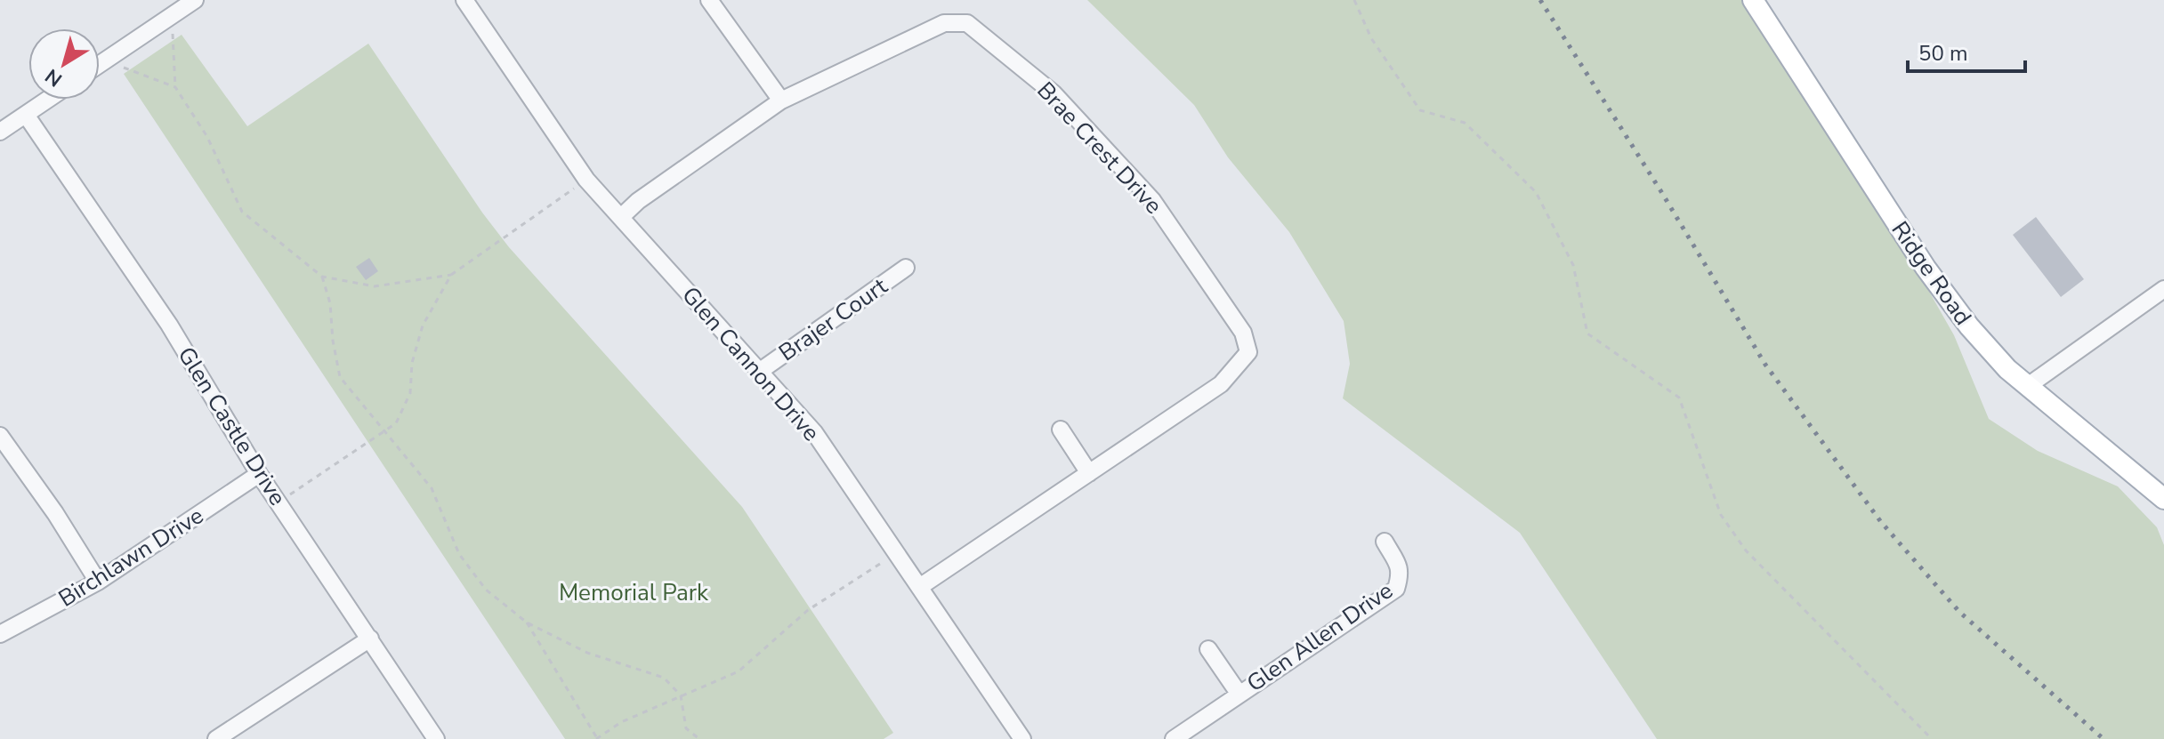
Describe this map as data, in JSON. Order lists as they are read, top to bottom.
{
  "streets": {
    "main road": ["Ridge Road"],
    "street": [
      "Brae Crest Drive",
      "Brajer Court",
      "Glen Cannon Drive",
      "Glen Castle Drive",
      "Birchlawn Drive",
      "Glen Allen Drive"
    ]
  },
  "crossings": [
    ["Brae Crest Drive", "Glen Cannon Drive"],
    ["Brajer Court", "Glen Cannon Drive"],
    ["Glen Castle Drive", "Birchlawn Drive"]
  ],
  "parks": ["Memorial Park"],
  "scale_bar": "50 m",
  "north": "bottom left"
}
